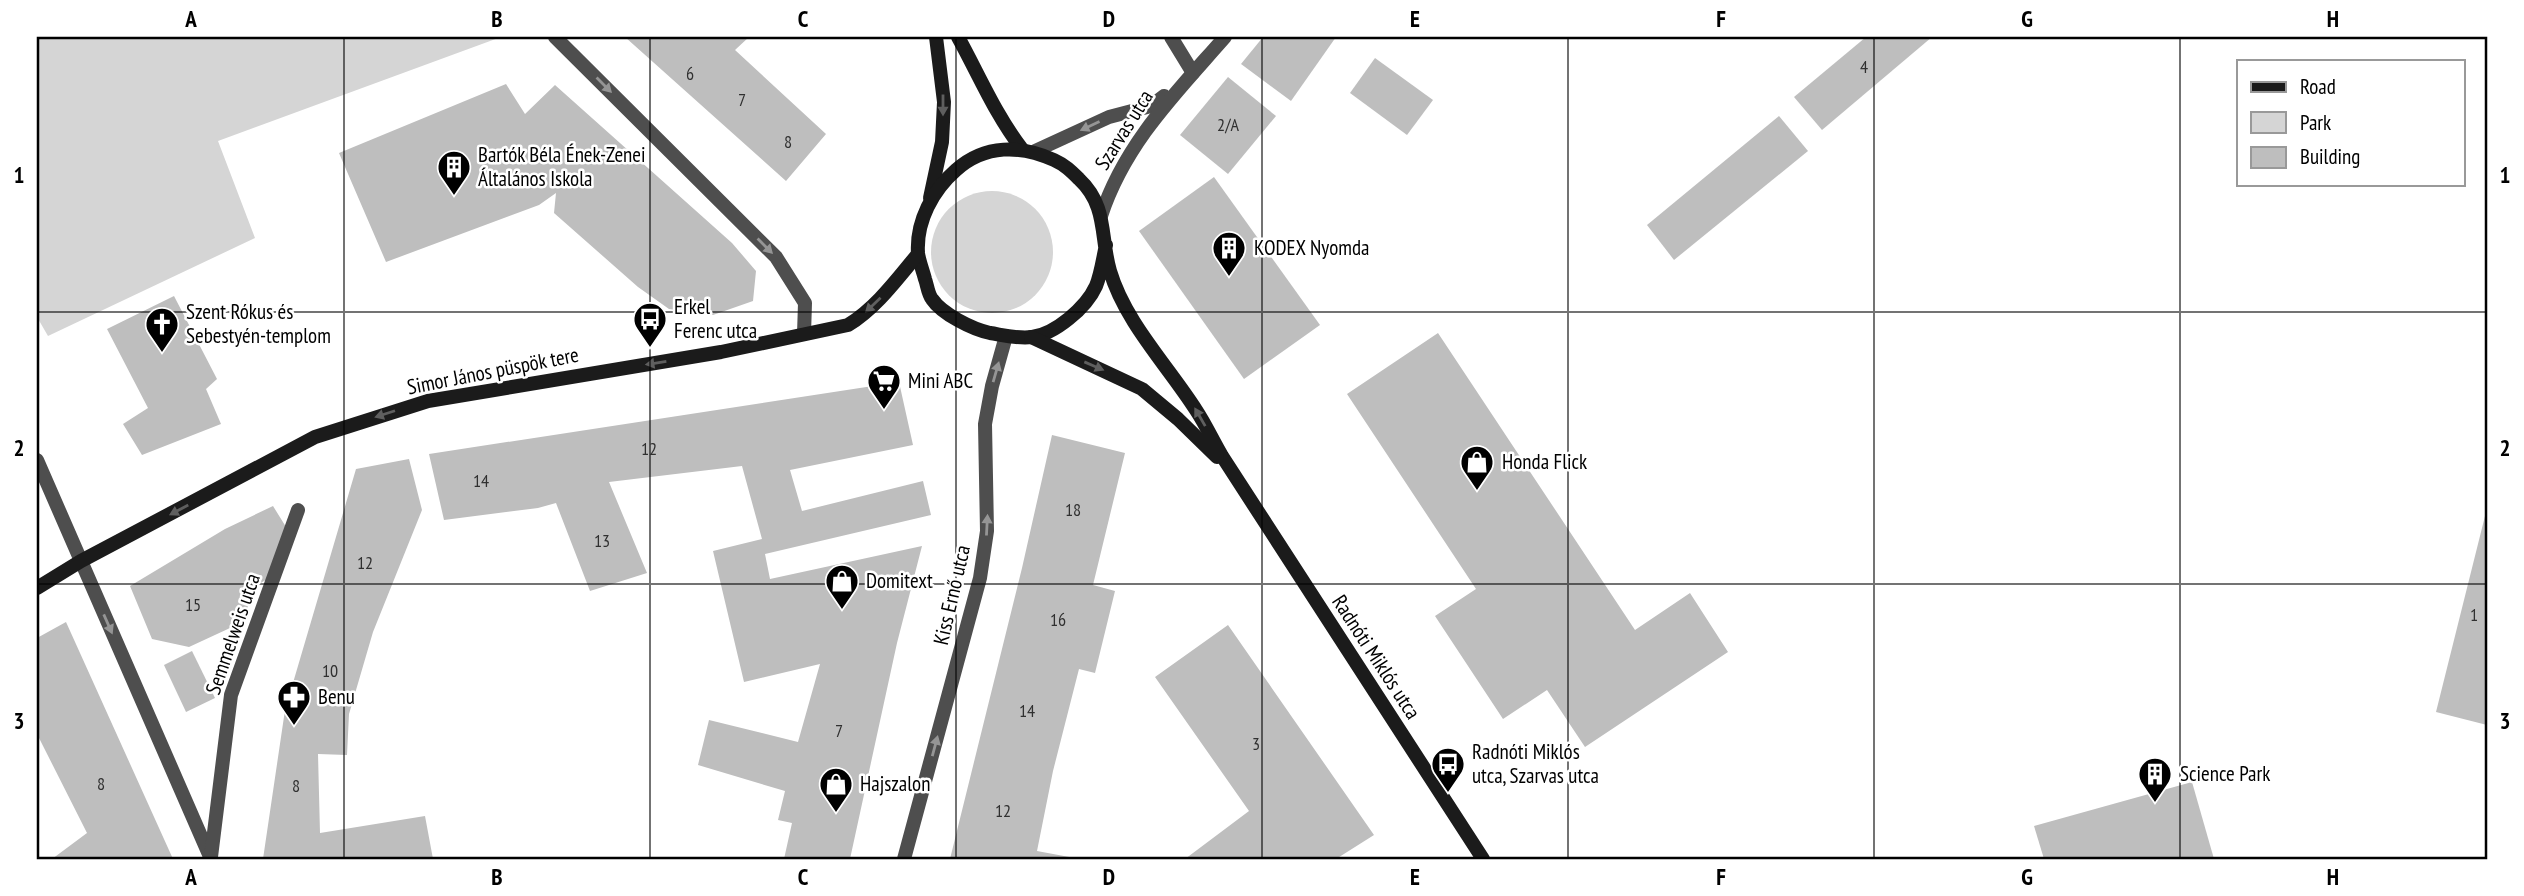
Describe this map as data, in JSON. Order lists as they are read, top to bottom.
{
  "streets": {
    "street": [
      "Szarvas utca",
      "Simor János püspök tere",
      "Kiss Ernő utca",
      "Semmelweis utca",
      "Radnóti Miklós utca"
    ]
  },
  "crossings": [
    ["Szarvas utca", "Simor János püspök tere"],
    ["Szarvas utca", "Kiss Ernő utca"],
    ["Szarvas utca", "Radnóti Miklós utca"],
    ["Simor János püspök tere", "Kiss Ernő utca"],
    ["Simor János püspök tere", "Semmelweis utca"],
    ["Simor János püspök tere", "Radnóti Miklós utca"],
    ["Kiss Ernő utca", "Radnóti Miklós utca"]
  ],
  "one_way": [
    "Szarvas utca",
    "Simor János püspök tere",
    "Kiss Ernő utca",
    "Semmelweis utca"
  ],
  "places": {
    "building": ["Bartók Béla Ének-Zenei Általános Iskola", "KODEX Nyomda", "Science Park"],
    "bus stop": ["Erkel Ferenc utca", "Radnóti Miklós utca, Szarvas utca"],
    "church": ["Szent Rókus és Sebestyén-templom"],
    "supermarket": ["Mini ABC"],
    "shop": ["Honda Flick", "Domitext", "Hajszalon"],
    "pharmacy": ["Benu"]
  },
  "house_numbers": [
    "4",
    "6",
    "7",
    "2/A",
    "8",
    "12",
    "14",
    "18",
    "13",
    "12",
    "15",
    "1",
    "16",
    "10",
    "14",
    "7",
    "3",
    "8",
    "8",
    "12"
  ],
  "legend": ["Road", "Park", "Building"],
  "grid": {
    "columns": [
      "A",
      "B",
      "C",
      "D",
      "E",
      "F",
      "G",
      "H"
    ],
    "rows": ["1", "2", "3"]
  }
}
